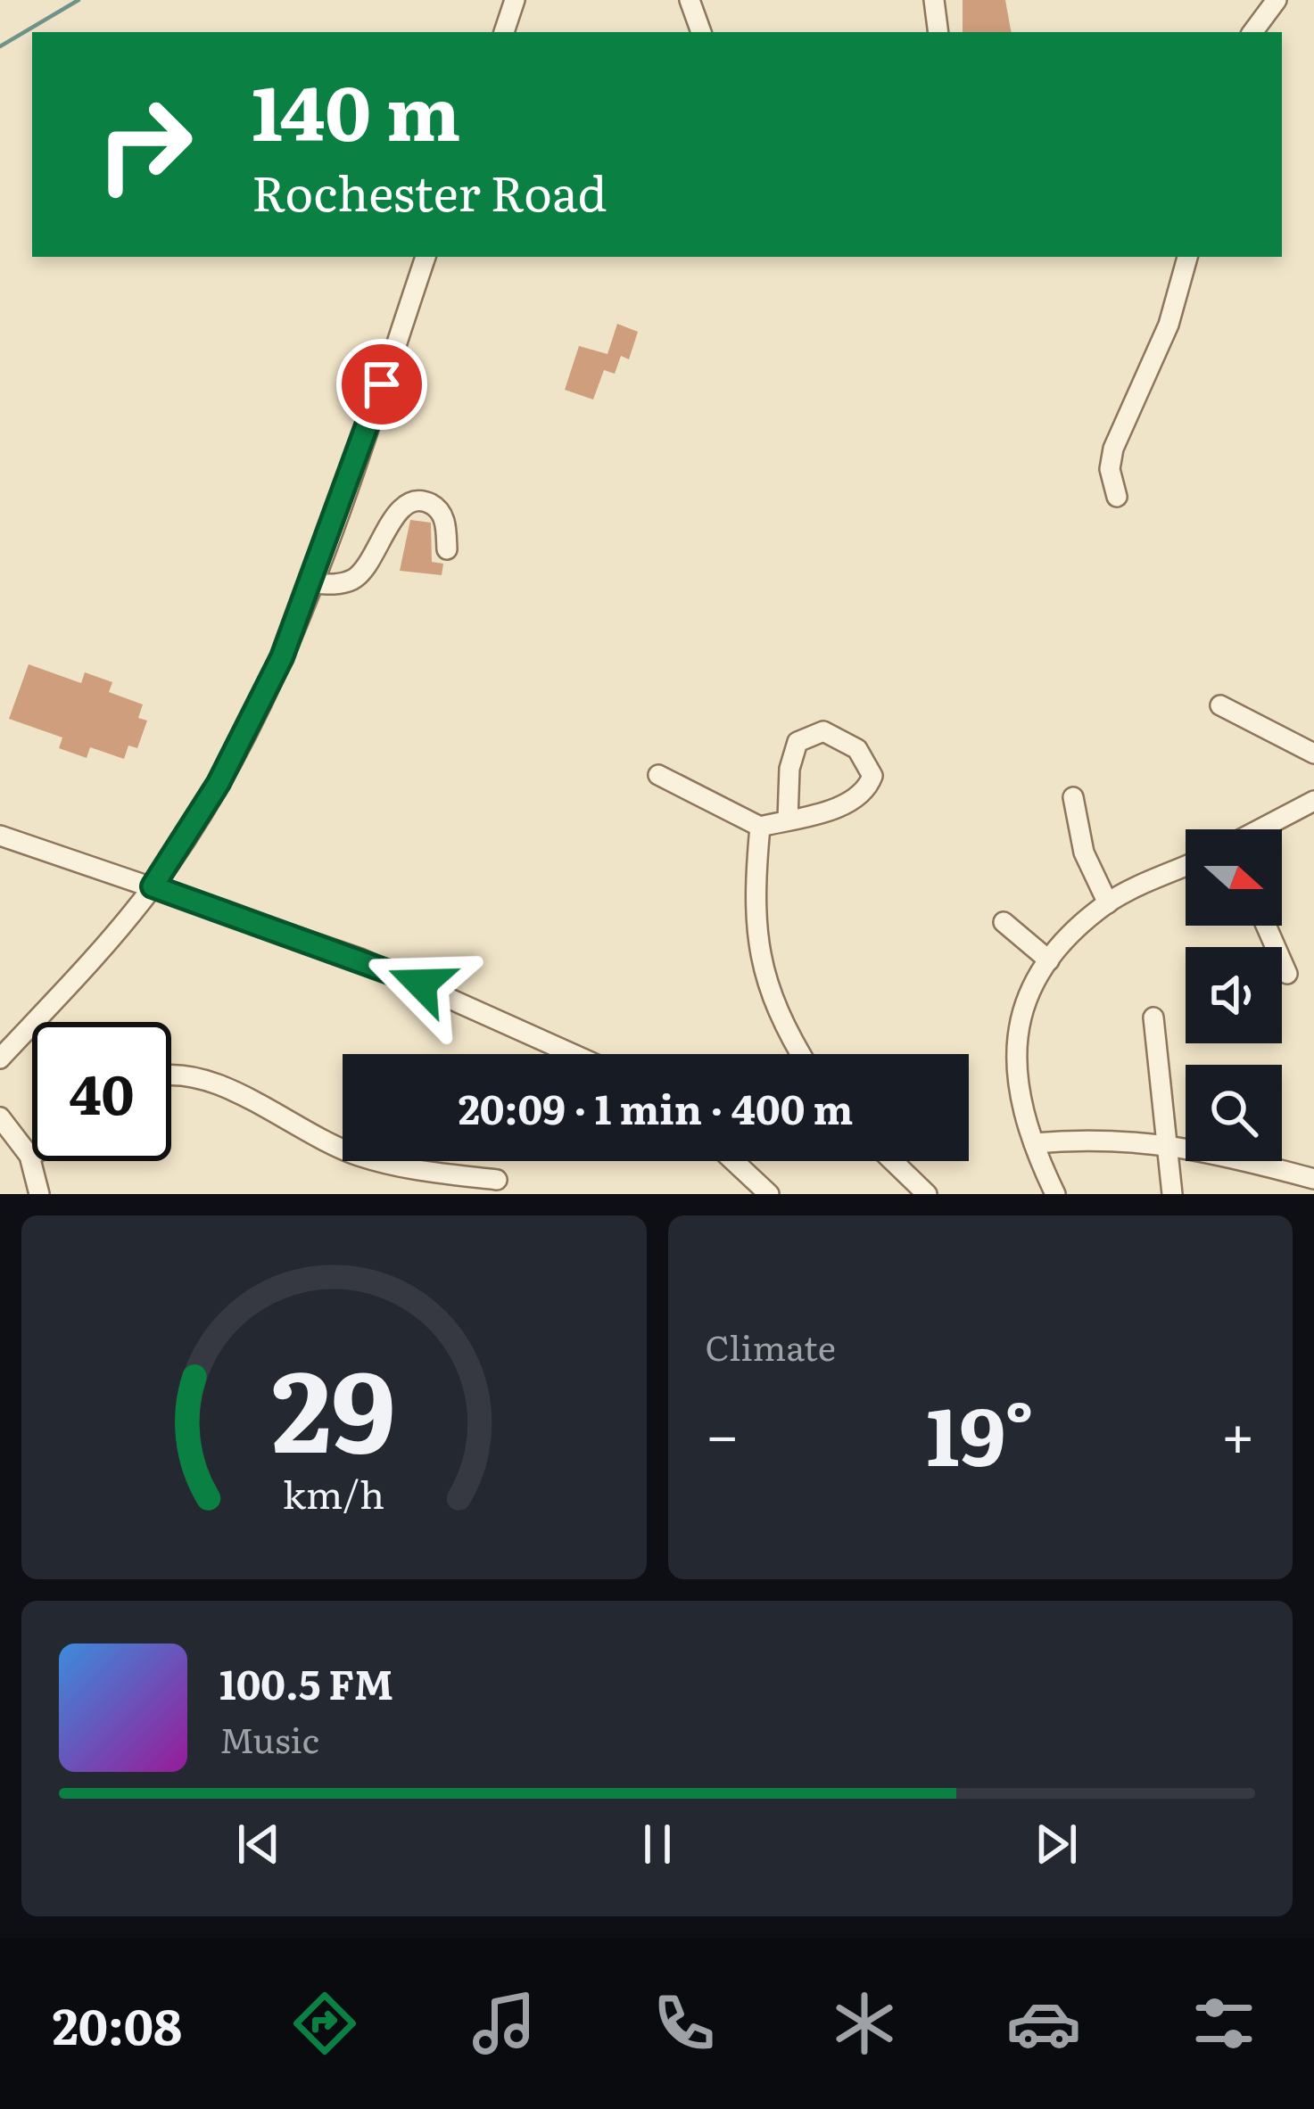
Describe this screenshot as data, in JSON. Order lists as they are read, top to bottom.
{
  "north": "right",
  "page": {
    "turn": ["140 m", "Rochester Road"],
    "limit": "40",
    "trip": "20:09 · 1 min · 400 m",
    "tile": "Climate",
    "heat": ["−", "19°", "+"],
    "song": ["100.5 FM", "Music"],
    "tabs": "20:08",
    "gauge": ["29", "km/h"]
  }
}
